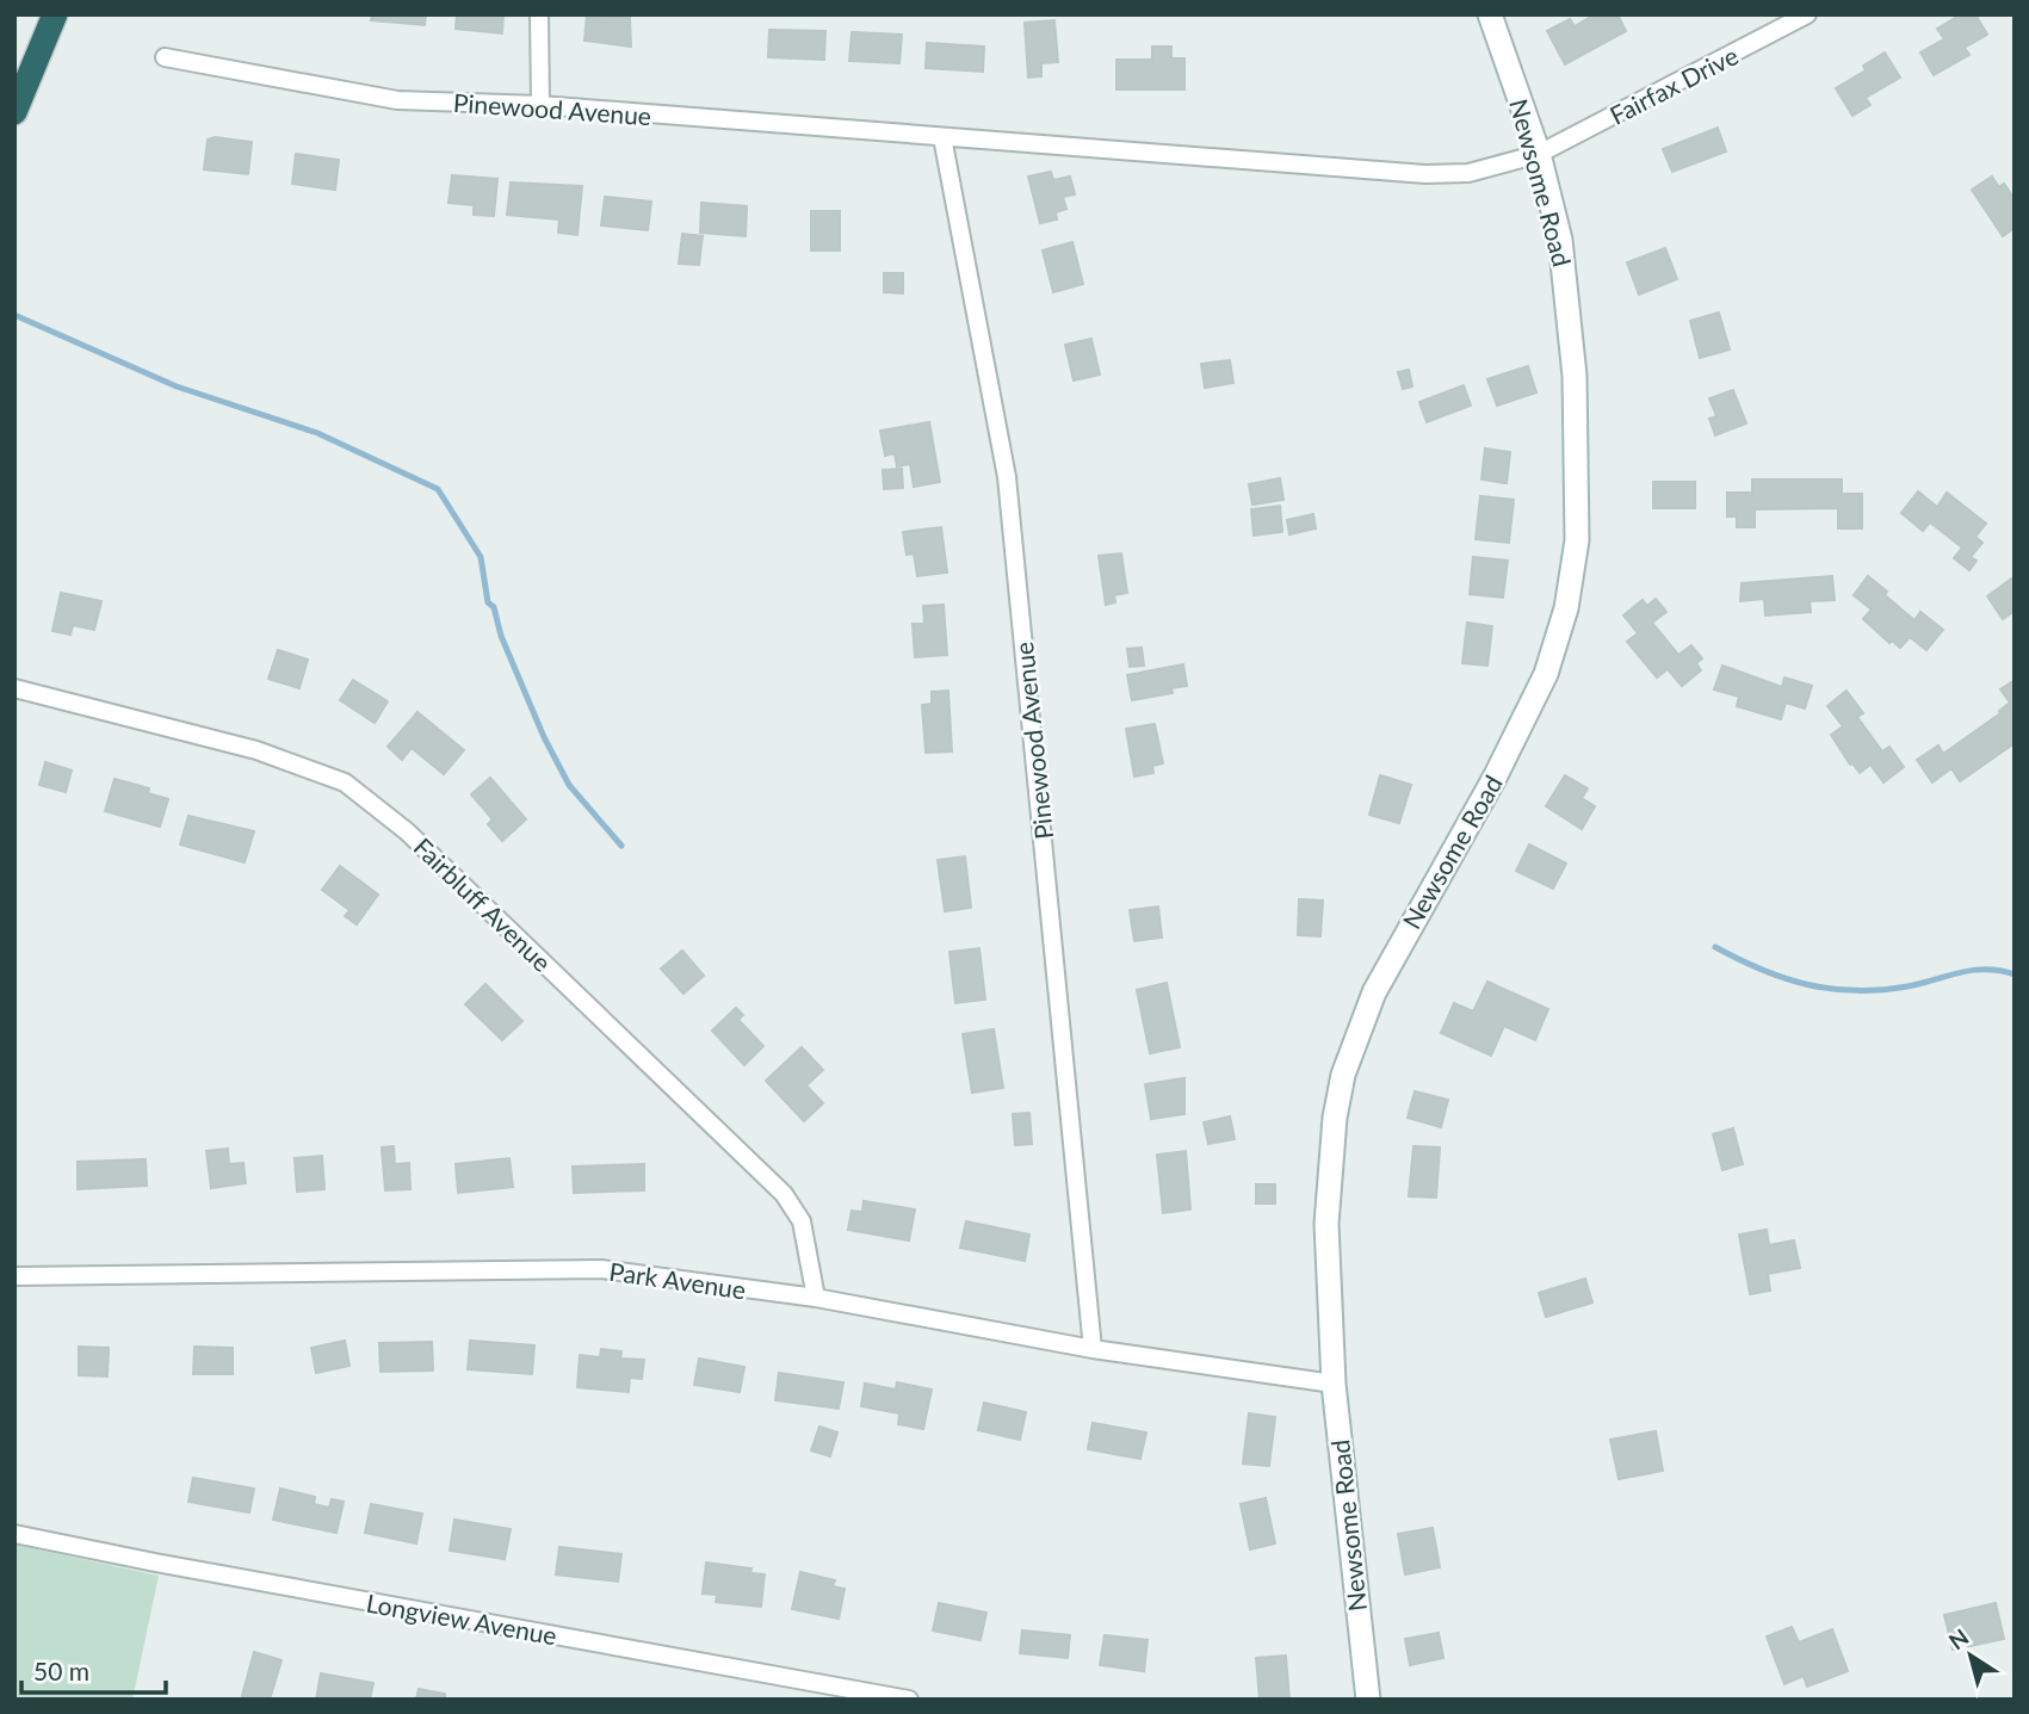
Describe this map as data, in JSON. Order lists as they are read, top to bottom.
{
  "streets": {
    "street": [
      "Fairfax Drive",
      "Pinewood Avenue",
      "Newsome Road",
      "Fairbluff Avenue",
      "Park Avenue",
      "Longview Avenue"
    ]
  },
  "crossings": [
    ["Fairfax Drive", "Pinewood Avenue"],
    ["Fairfax Drive", "Newsome Road"],
    ["Pinewood Avenue", "Newsome Road"],
    ["Pinewood Avenue", "Park Avenue"],
    ["Newsome Road", "Park Avenue"],
    ["Fairbluff Avenue", "Park Avenue"]
  ],
  "scale_bar": "50 m",
  "north": "top left"
}
